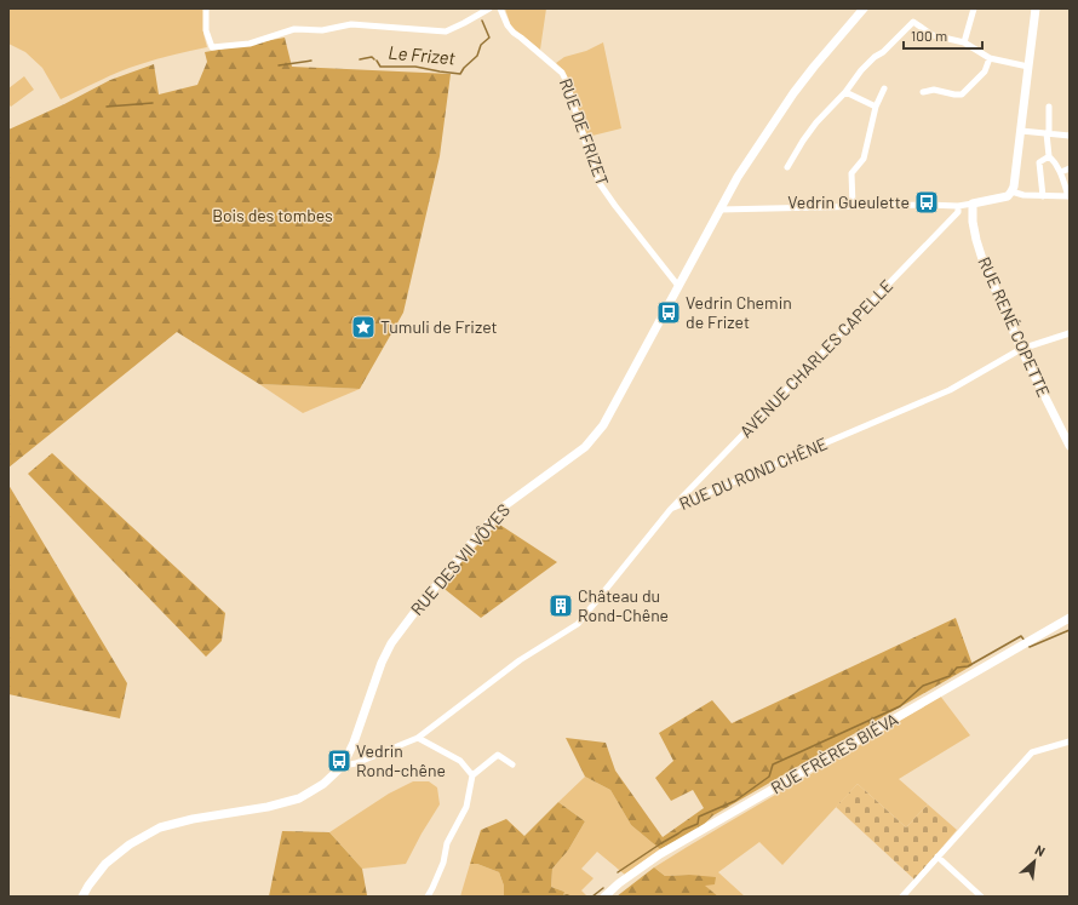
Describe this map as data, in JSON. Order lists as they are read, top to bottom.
{
  "streets": {
    "street": [
      "RUE DE FRIZET",
      "RUE RENÉ COPETTE",
      "AVENUE CHARLES CAPELLE",
      "RUE DU ROND CHÊNE",
      "RUE DES VII VÔYES",
      "RUE FRÈRES BIÉVA"
    ]
  },
  "crossings": [
    ["RUE DE FRIZET", "RUE DES VII VÔYES"],
    ["RUE RENÉ COPETTE", "RUE DU ROND CHÊNE"],
    ["AVENUE CHARLES CAPELLE", "RUE DU ROND CHÊNE"],
    ["RUE DU ROND CHÊNE", "RUE DES VII VÔYES"]
  ],
  "water": ["Le Frizet"],
  "parks": ["Bois des tombes"],
  "places": {
    "bus stop": ["Vedrin Gueulette", "Vedrin Chemin de Frizet", "Vedrin Rond-chêne"],
    "place": ["Tumuli de Frizet"],
    "building": ["Château du Rond-Chêne"]
  },
  "scale_bar": "100 m",
  "north": "top right"
}
